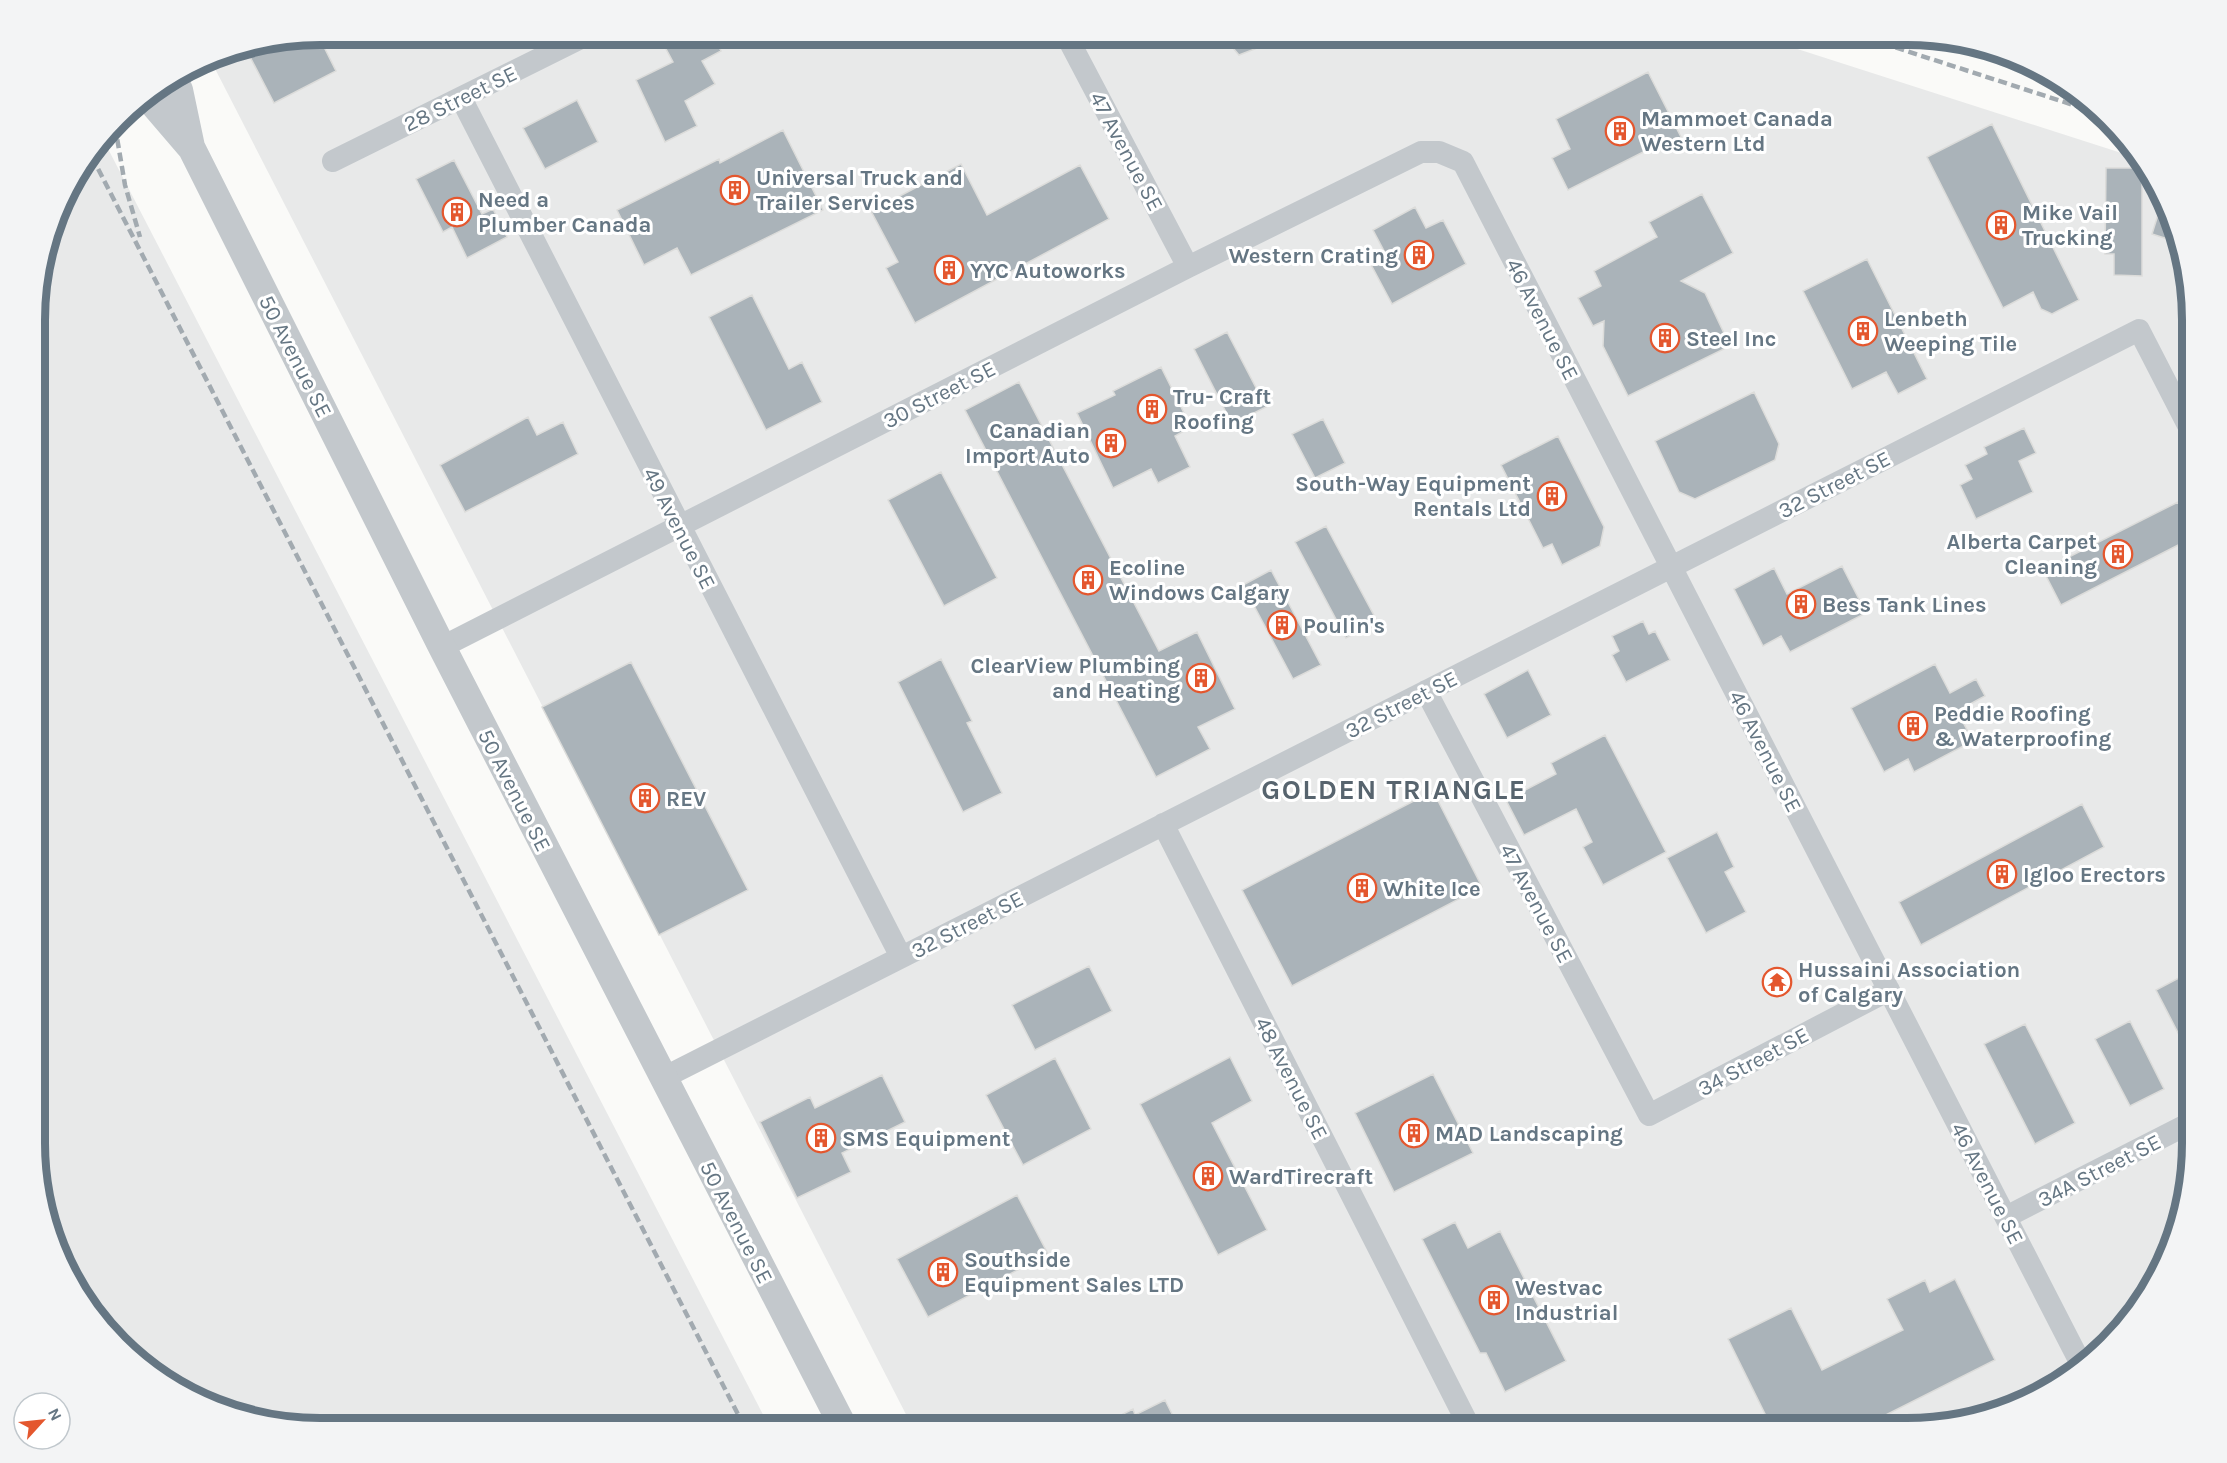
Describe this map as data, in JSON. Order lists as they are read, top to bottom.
{
  "streets": {
    "street": [
      "28 Street SE",
      "47 Avenue SE",
      "46 Avenue SE",
      "50 Avenue SE",
      "30 Street SE",
      "32 Street SE",
      "49 Avenue SE",
      "34 Street SE",
      "48 Avenue SE",
      "34A Street SE"
    ]
  },
  "crossings": [
    ["28 Street SE", "49 Avenue SE"],
    ["47 Avenue SE", "30 Street SE"],
    ["47 Avenue SE", "32 Street SE"],
    ["47 Avenue SE", "34 Street SE"],
    ["46 Avenue SE", "30 Street SE"],
    ["46 Avenue SE", "32 Street SE"],
    ["46 Avenue SE", "34 Street SE"],
    ["46 Avenue SE", "34A Street SE"],
    ["50 Avenue SE", "30 Street SE"],
    ["50 Avenue SE", "32 Street SE"],
    ["30 Street SE", "49 Avenue SE"],
    ["32 Street SE", "49 Avenue SE"],
    ["32 Street SE", "48 Avenue SE"]
  ],
  "districts": ["GOLDEN TRIANGLE"],
  "places": {
    "building": [
      "Mammoet Canada Western Ltd",
      "Universal Truck and Trailer Services",
      "Need a Plumber Canada",
      "Mike Vail Trucking",
      "Western Crating",
      "YYC Autoworks",
      "Lenbeth Weeping Tile",
      "Steel Inc",
      "Tru- Craft Roofing",
      "Canadian Import Auto",
      "South-Way Equipment Rentals Ltd",
      "Alberta Carpet Cleaning",
      "Ecoline Windows Calgary",
      "Bess Tank Lines",
      "Poulin's",
      "ClearView Plumbing and Heating",
      "Peddie Roofing & Waterproofing",
      "REV",
      "Igloo Erectors",
      "White Ice",
      "MAD Landscaping",
      "SMS Equipment",
      "WardTirecraft",
      "Southside Equipment Sales LTD",
      "Westvac Industrial"
    ],
    "temple": ["Hussaini Association of Calgary"]
  },
  "north": "top right"
}
